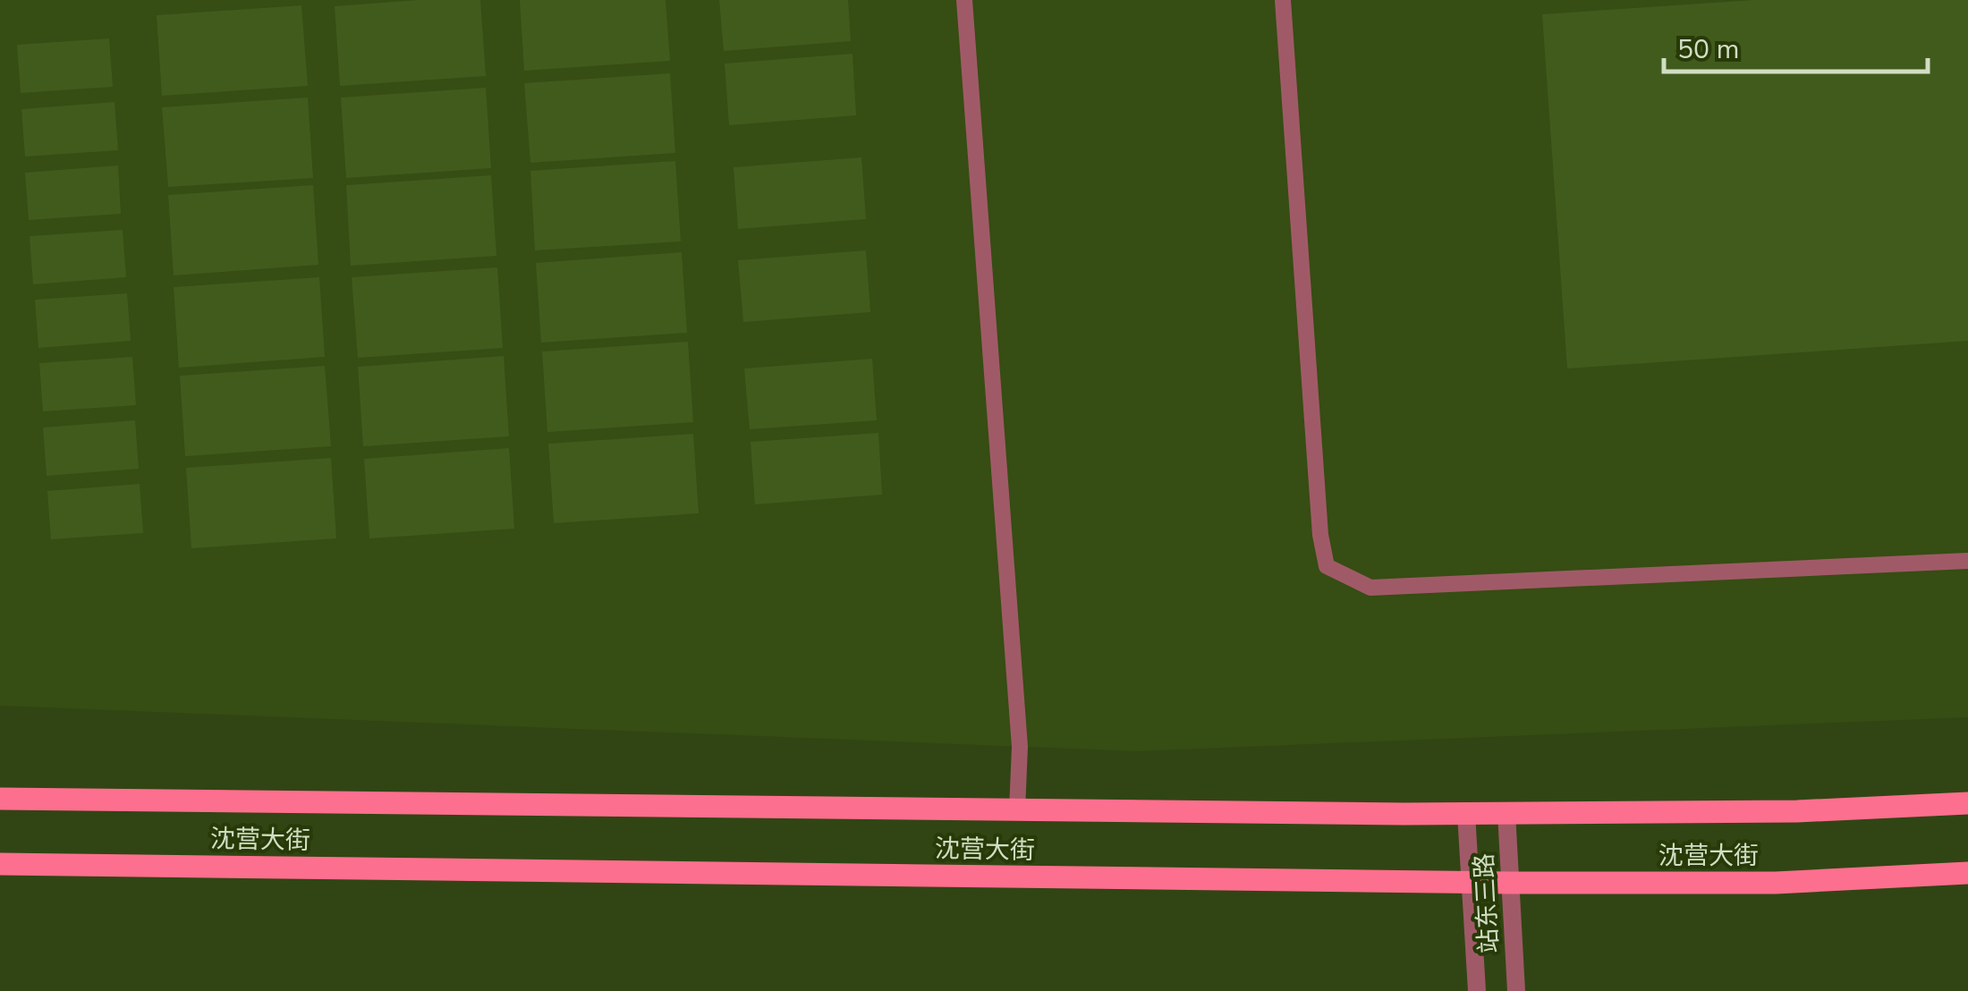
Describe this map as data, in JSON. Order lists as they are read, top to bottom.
{
  "streets": {
    "main road": ["沈营大街"],
    "street": ["站东三路"]
  },
  "crossings": [
    ["沈营大街", "站东三路"]
  ],
  "scale_bar": "50 m"
}
